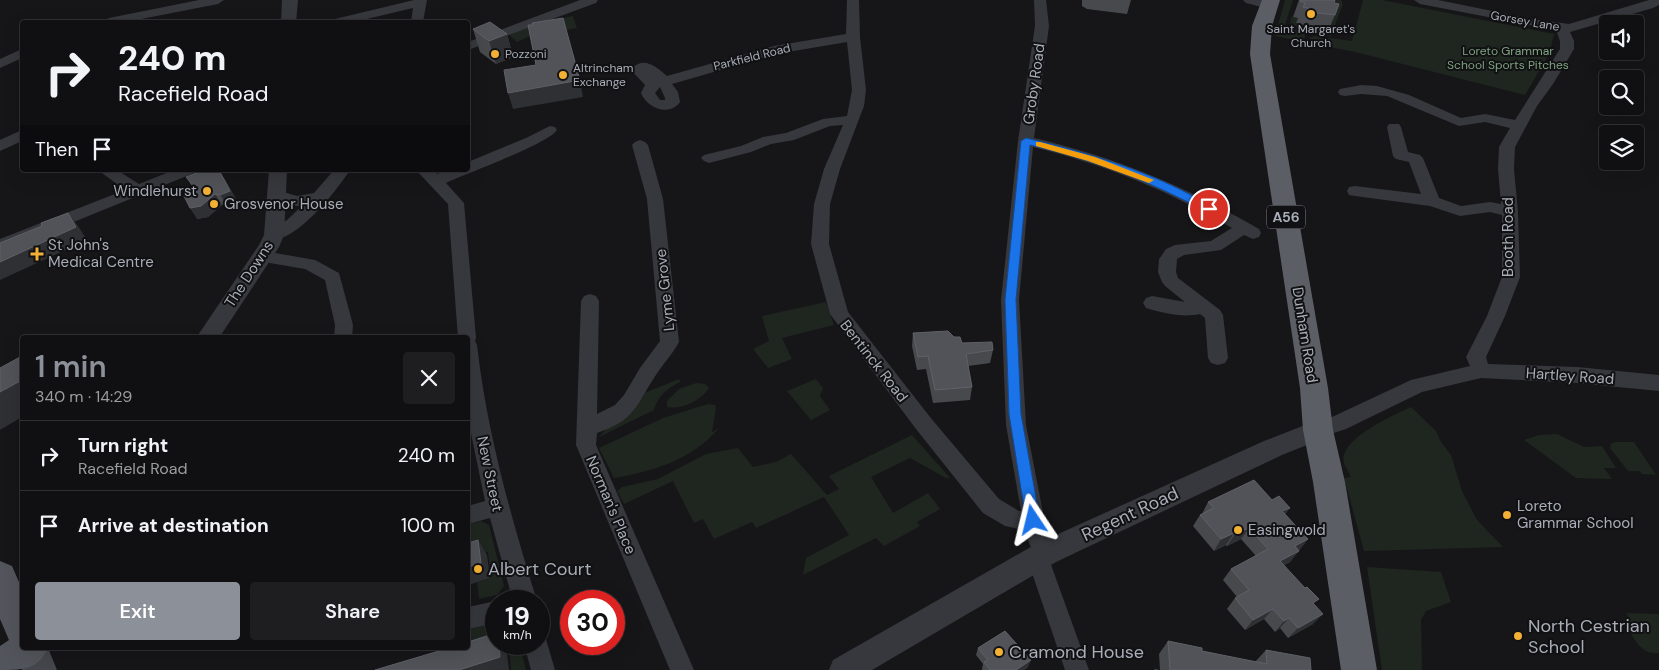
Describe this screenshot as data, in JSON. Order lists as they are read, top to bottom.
{
  "streets": {
    "highway": ["A56", "Dunham Road"],
    "street": [
      "Gorsey Lane",
      "Parkfield Road",
      "Groby Road",
      "Booth Road",
      "The Downs",
      "Lyme Grove",
      "Bentinck Road",
      "Hartley Road",
      "New Street",
      "Norman's Place",
      "Regent Road"
    ]
  },
  "crossings": [
    ["Gorsey Lane", "Booth Road"],
    ["Parkfield Road", "Bentinck Road"],
    ["Groby Road", "Bentinck Road"],
    ["Groby Road", "Regent Road"],
    ["Booth Road", "Hartley Road"],
    ["Lyme Grove", "Norman's Place"],
    ["Dunham Road", "Regent Road"]
  ],
  "parks": ["Loreto Grammar School Sports Pitches"],
  "places": {
    "other": [
      "Saint Margaret's Church",
      "Pozzoni",
      "Altrincham Exchange",
      "Windlehurst",
      "Grosvenor House",
      "Loreto Grammar School",
      "Easingwold",
      "Albert Court",
      "North Cestrian School",
      "Cramond House"
    ],
    "health": ["St John's Medical Centre"]
  },
  "page": {
    "turn": ["240 m", "Racefield Road"],
    "then": "Then",
    "heading": ["1 min", "340 m · 14:29"],
    "list": [
      {
        "name": "Turn right",
        "note": "Racefield Road",
        "value": "240 m"
      },
      {
        "name": "Arrive at destination",
        "value": "100 m"
      }
    ],
    "buttons": ["Exit", "Share"],
    "speed": "19 km/h",
    "limit": "30"
  }
}
